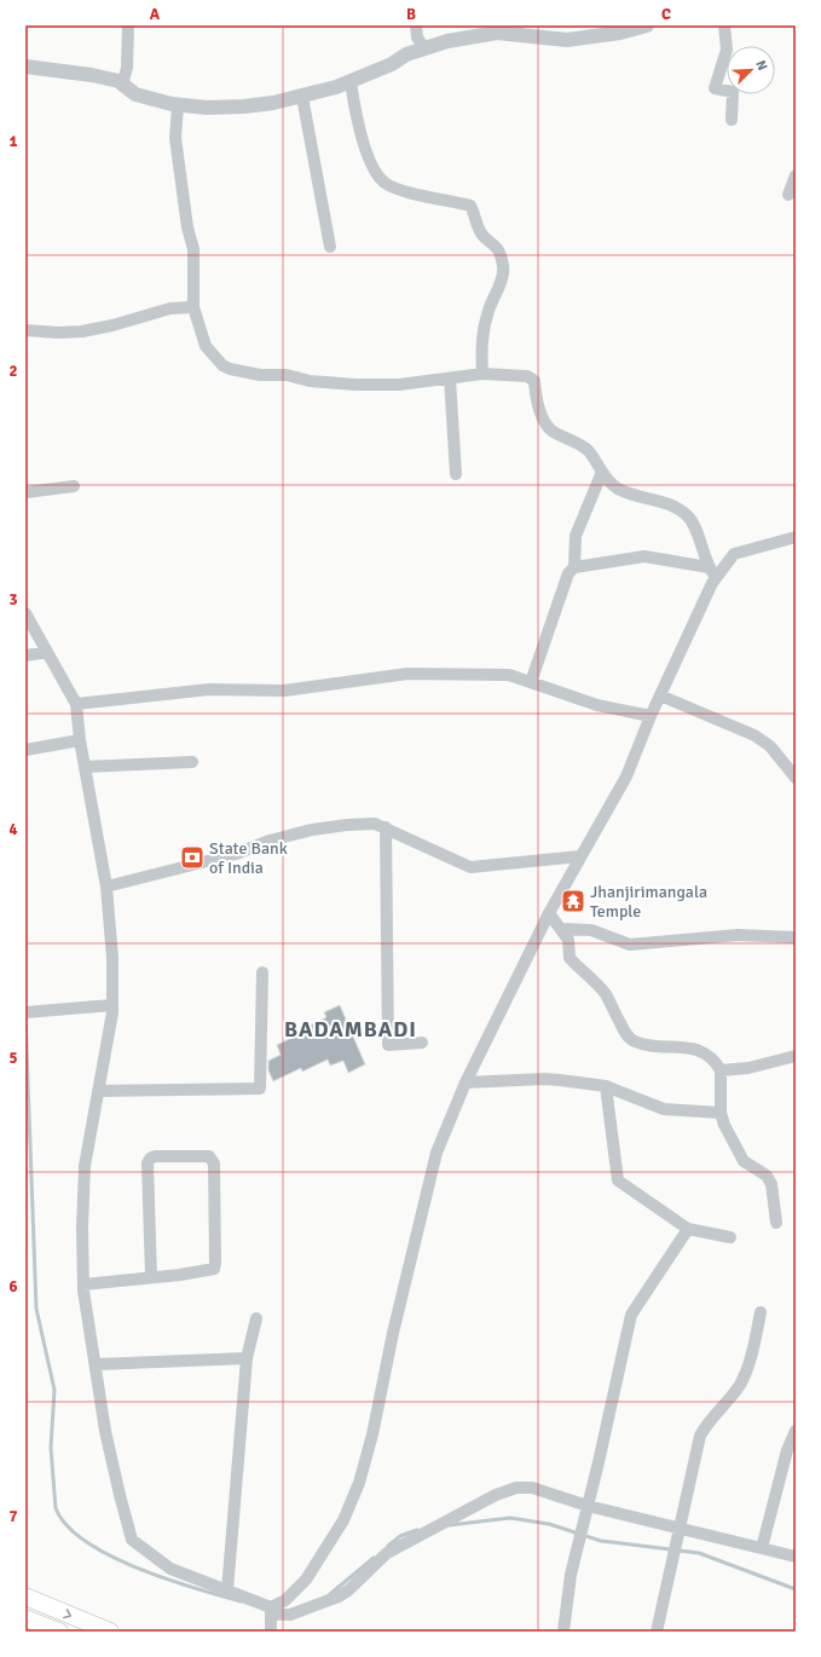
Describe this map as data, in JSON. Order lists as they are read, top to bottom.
{
  "districts": ["BADAMBADI"],
  "places": {
    "bank": ["State Bank of India"],
    "temple": ["Jhanjirimangala Temple"]
  },
  "north": "top right",
  "grid": {
    "columns": ["A", "B", "C"],
    "rows": [
      "1",
      "2",
      "3",
      "4",
      "5",
      "6",
      "7"
    ]
  }
}
